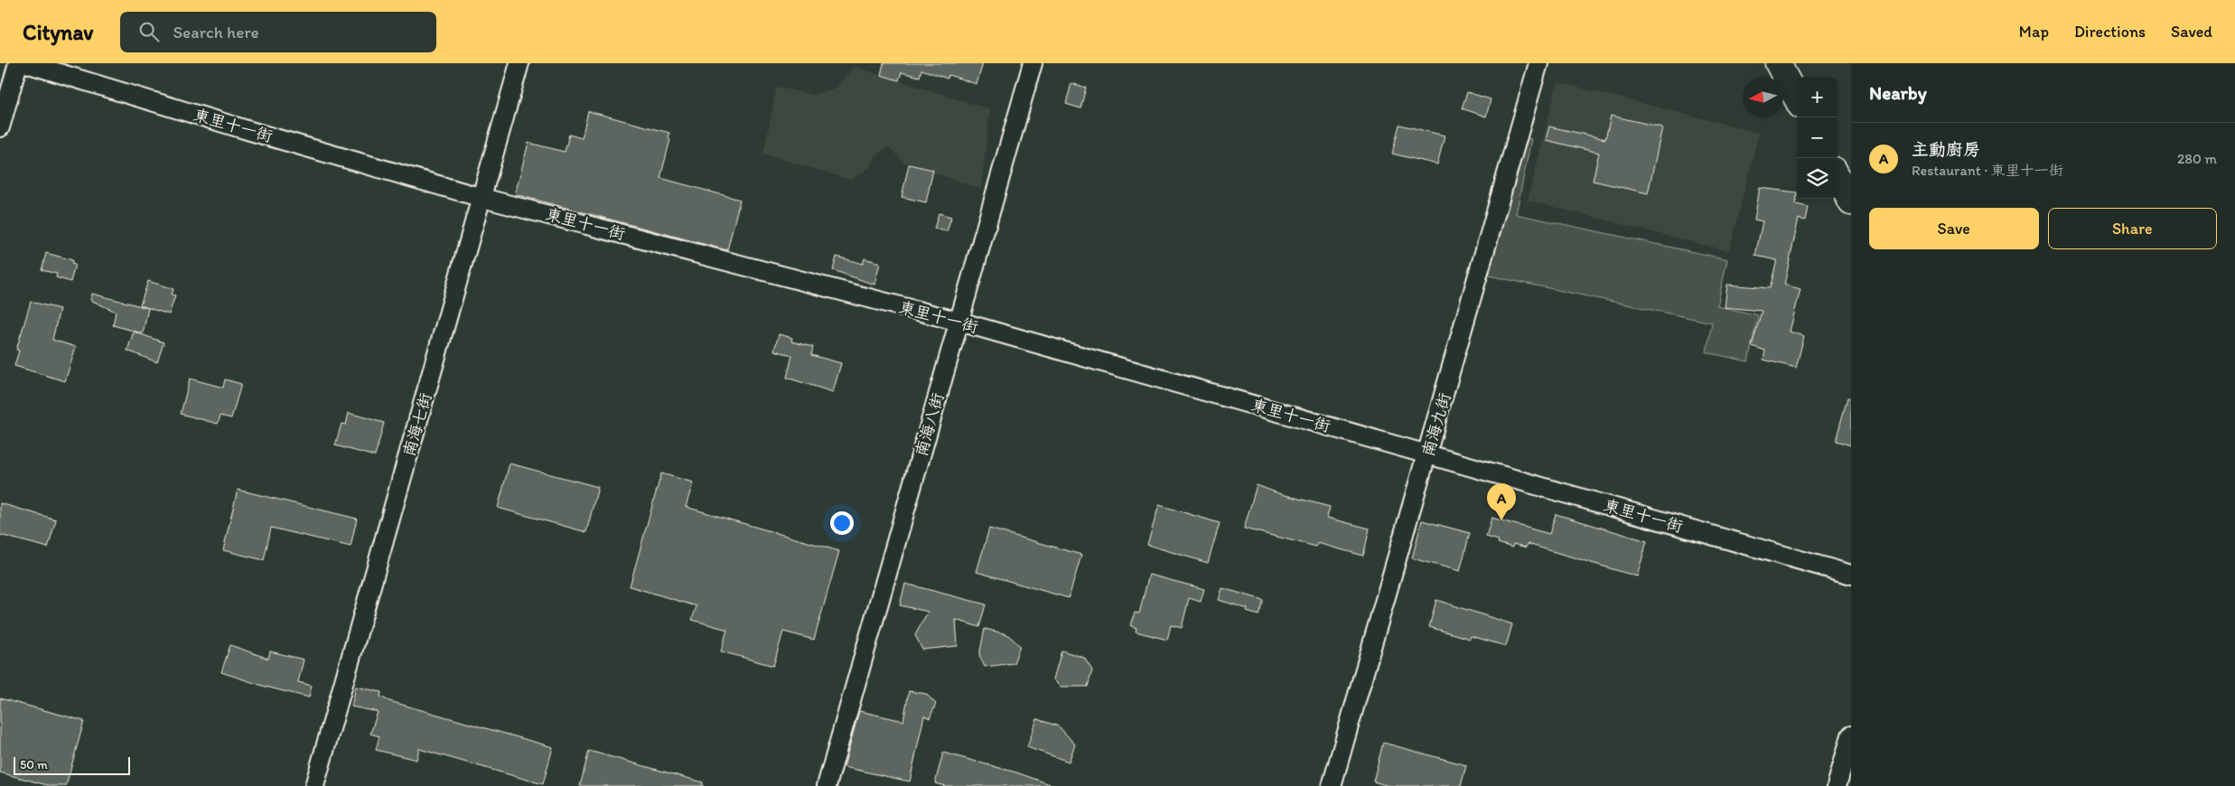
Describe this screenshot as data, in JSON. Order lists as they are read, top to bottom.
{
  "streets": {
    "street": [
      "東里十一街",
      "南海七街",
      "南海八街",
      "南海九街"
    ]
  },
  "crossings": [
    ["東里十一街", "南海七街"],
    ["東里十一街", "南海八街"],
    ["東里十一街", "南海九街"]
  ],
  "scale_bar": "50 m",
  "north": "left",
  "page": {
    "header": "Citynav",
    "search": "Search here",
    "nav": ["Map", "Directions", "Saved"],
    "heading": "Nearby",
    "map_buttons": ["+", "−"],
    "list": [
      {
        "mark": "A",
        "name": "主動廚房",
        "note": "Restaurant · 東里十一街",
        "value": "280 m"
      }
    ],
    "buttons": ["Save", "Share"],
    "pins": "A",
    "scale": "50 m"
  }
}
